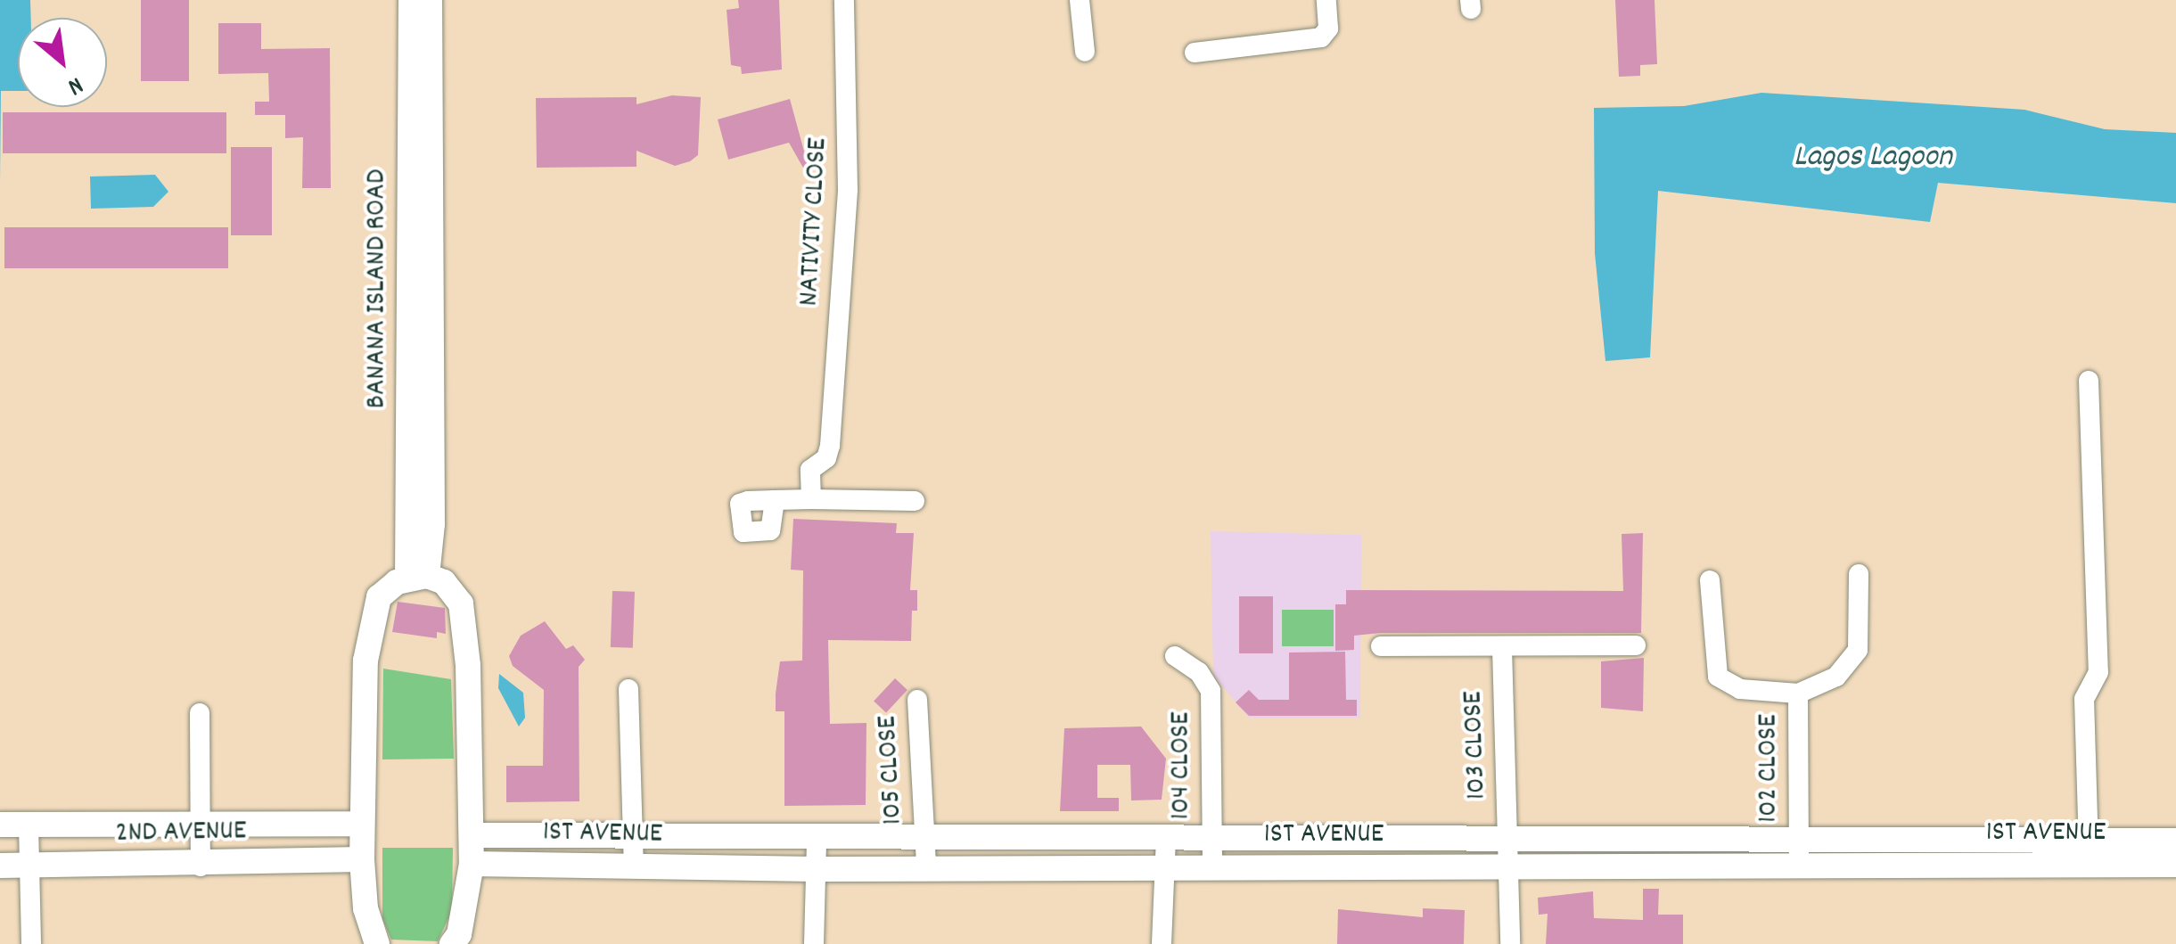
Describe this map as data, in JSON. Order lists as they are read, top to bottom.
{
  "streets": {
    "street": [
      "NATIVITY CLOSE",
      "BANANA ISLAND ROAD",
      "103 CLOSE",
      "104 CLOSE",
      "102 CLOSE",
      "105 CLOSE",
      "2ND AVENUE",
      "1ST AVENUE"
    ]
  },
  "crossings": [
    ["103 CLOSE", "1ST AVENUE"],
    ["104 CLOSE", "1ST AVENUE"],
    ["102 CLOSE", "1ST AVENUE"],
    ["105 CLOSE", "1ST AVENUE"]
  ],
  "water": ["Lagos Lagoon"],
  "north": "bottom right"
}
